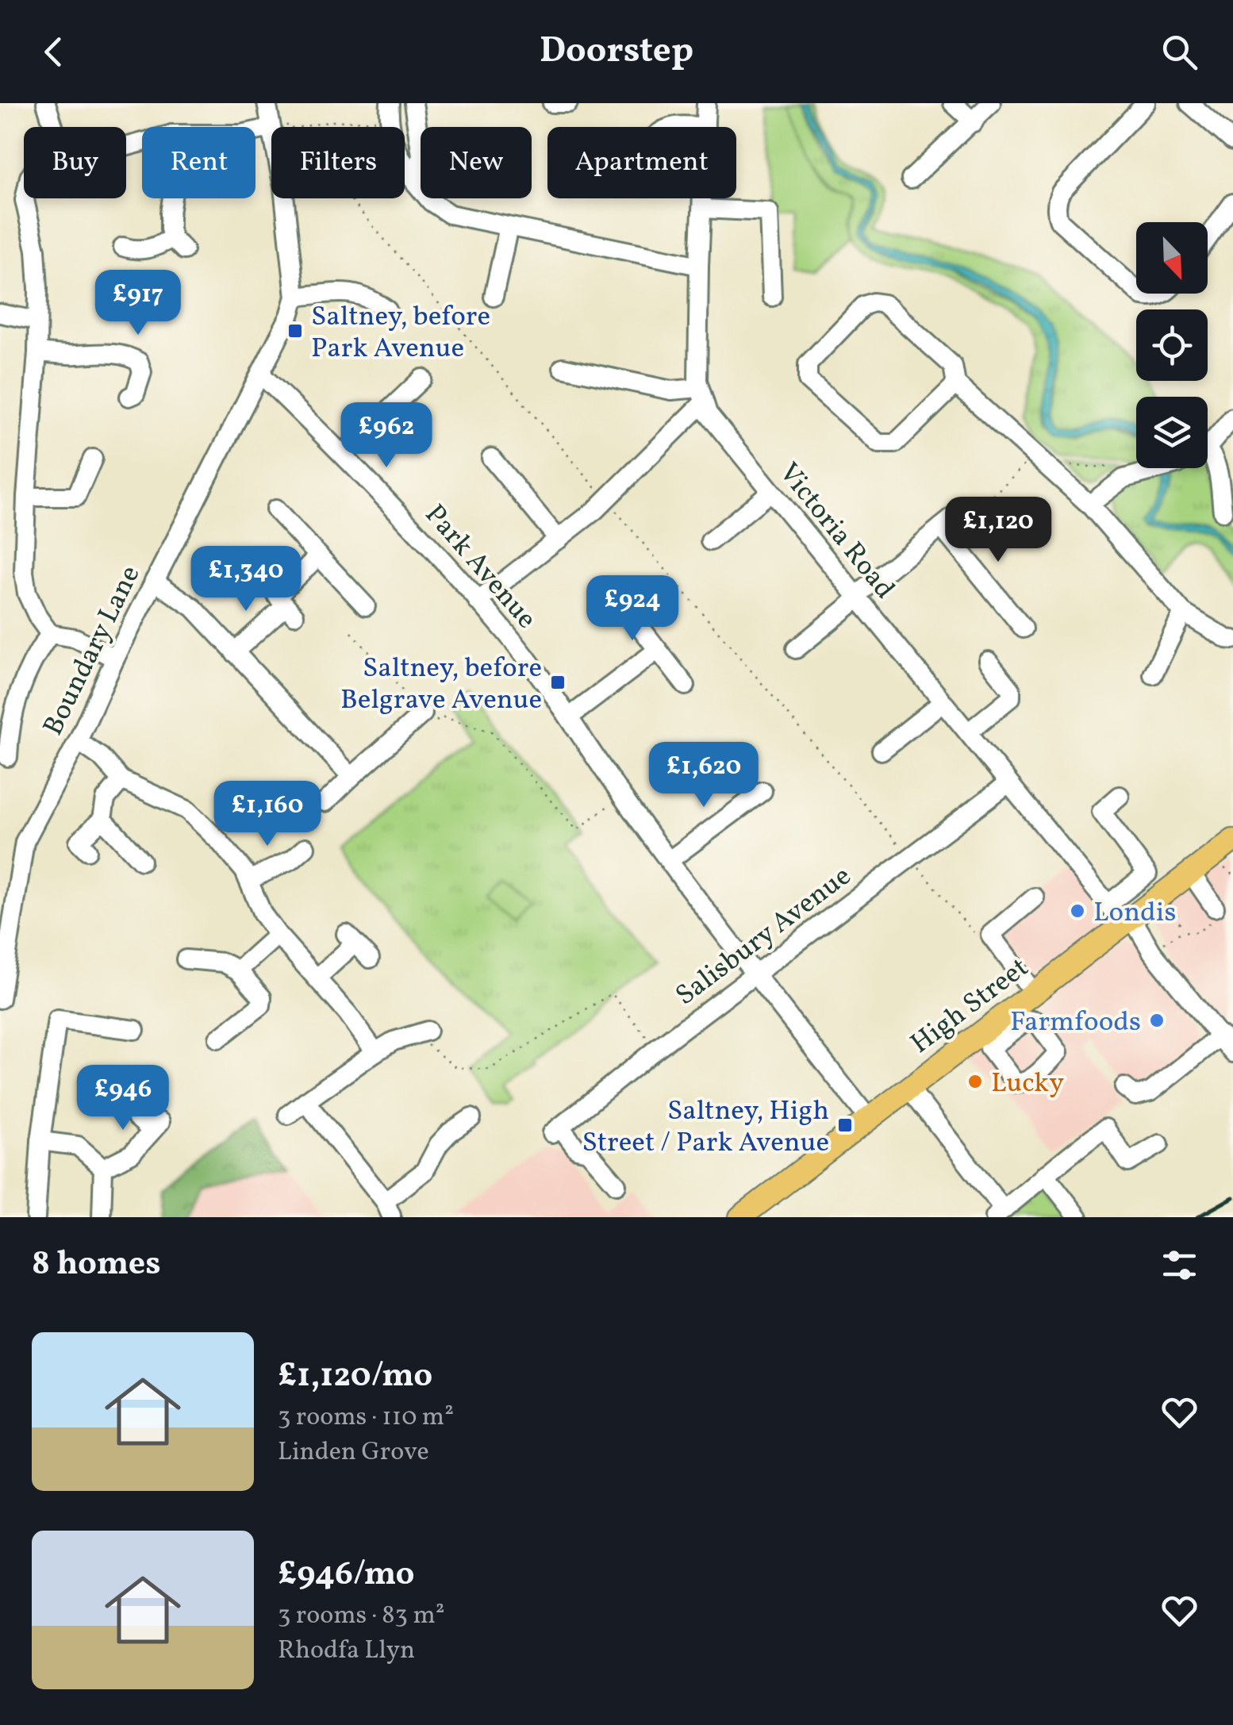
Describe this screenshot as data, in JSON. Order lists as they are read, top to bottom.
{
  "streets": {
    "main road": ["High Street"],
    "street": [
      "Victoria Road",
      "Park Avenue",
      "Boundary Lane",
      "Salisbury Avenue"
    ]
  },
  "crossings": [
    ["Victoria Road", "Salisbury Avenue"],
    ["Victoria Road", "High Street"],
    ["Park Avenue", "Boundary Lane"],
    ["Park Avenue", "Salisbury Avenue"],
    ["Park Avenue", "High Street"]
  ],
  "places": {
    "transit": ["Saltney, before Park Avenue", "Saltney, before Belgrave Avenue", "Saltney, High Street / Park Avenue"],
    "other": ["Londis", "Farmfoods", "Lucky"]
  },
  "north": "bottom right",
  "page": {
    "header": "Doorstep",
    "chip": [
      "Buy",
      "Rent",
      "Filters",
      "New",
      "Apartment"
    ],
    "price": [
      "£917",
      "£962",
      "£1,120",
      "£1,340",
      "£924",
      "£1,620",
      "£1,160",
      "£946"
    ],
    "heading": "8 homes",
    "list": [
      {
        "name": "£1,120/mo",
        "note": "3 rooms · 110 m² · Linden Grove"
      },
      {
        "name": "£946/mo",
        "note": "3 rooms · 83 m² · Rhodfa Llyn"
      }
    ]
  }
}
